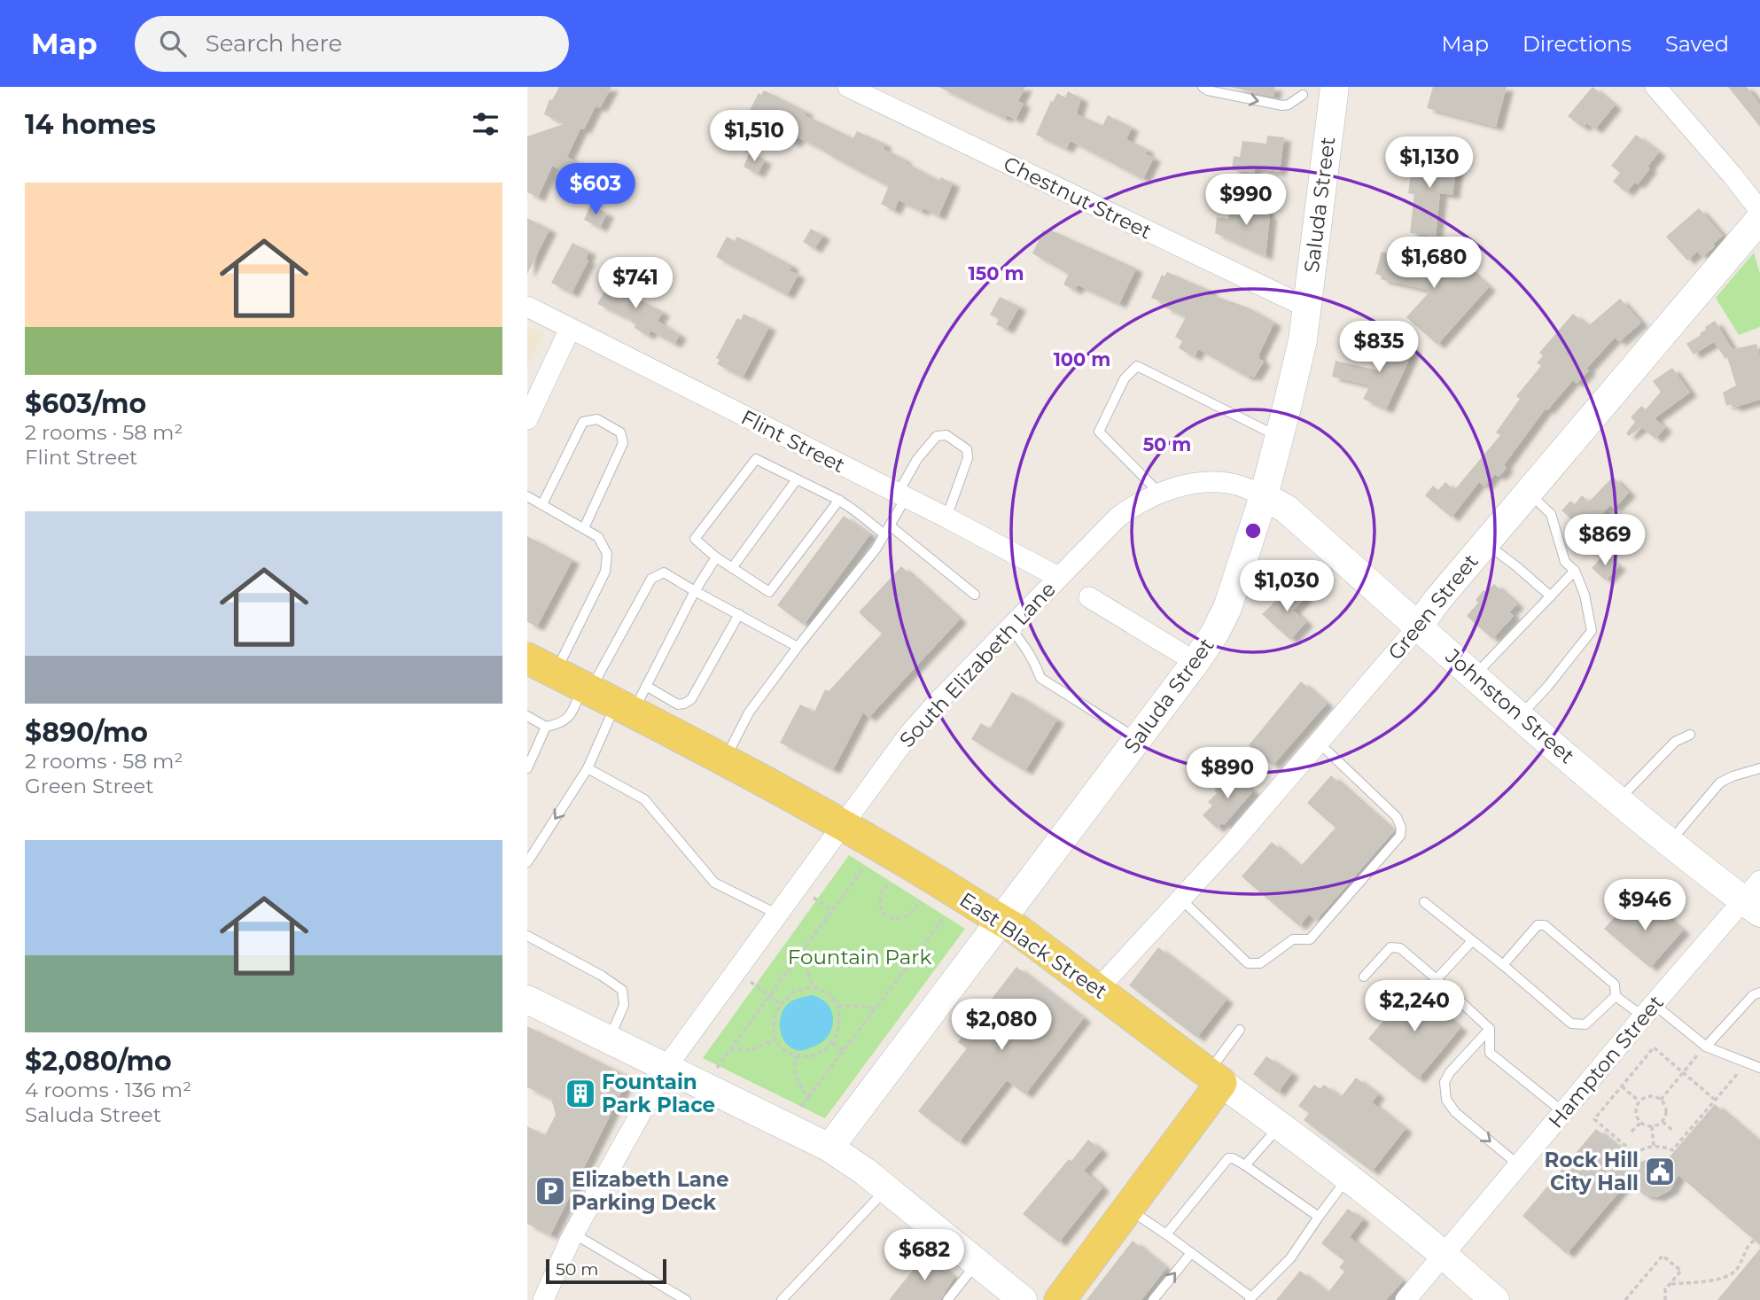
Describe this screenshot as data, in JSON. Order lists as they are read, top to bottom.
{
  "streets": {
    "main road": [
      "Saluda Street",
      "Green Street",
      "Johnston Street",
      "East Black Street"
    ],
    "street": [
      "Chestnut Street",
      "Flint Street",
      "South Elizabeth Lane",
      "Hampton Street"
    ]
  },
  "crossings": [
    ["Chestnut Street", "Saluda Street"],
    ["Saluda Street", "South Elizabeth Lane"],
    ["Saluda Street", "Johnston Street"],
    ["Saluda Street", "East Black Street"],
    ["Flint Street", "South Elizabeth Lane"],
    ["Green Street", "Johnston Street"],
    ["Green Street", "East Black Street"],
    ["South Elizabeth Lane", "Johnston Street"],
    ["South Elizabeth Lane", "East Black Street"],
    ["Johnston Street", "Hampton Street"],
    ["East Black Street", "Hampton Street"]
  ],
  "parks": ["Fountain Park"],
  "places": {
    "building": ["Fountain Park Place"],
    "public building": ["Rock Hill City Hall"],
    "parking": ["Elizabeth Lane Parking Deck"]
  },
  "scale_bar": "50 m",
  "page": {
    "header": "Map",
    "search": "Search here",
    "nav": ["Map", "Directions", "Saved"],
    "heading": "14 homes",
    "price": [
      "$1,510",
      "$1,130",
      "$603",
      "$990",
      "$1,680",
      "$741",
      "$835",
      "$869",
      "$1,030",
      "$890",
      "$946",
      "$2,240",
      "$2,080",
      "$682"
    ],
    "list": [
      {
        "name": "$603/mo",
        "note": "2 rooms · 58 m² · Flint Street"
      },
      {
        "name": "$890/mo",
        "note": "2 rooms · 58 m² · Green Street"
      },
      {
        "name": "$2,080/mo",
        "note": "4 rooms · 136 m² · Saluda Street"
      }
    ],
    "scale": "50 m"
  },
  "rings": ["150 m", "100 m", "50 m"]
}
